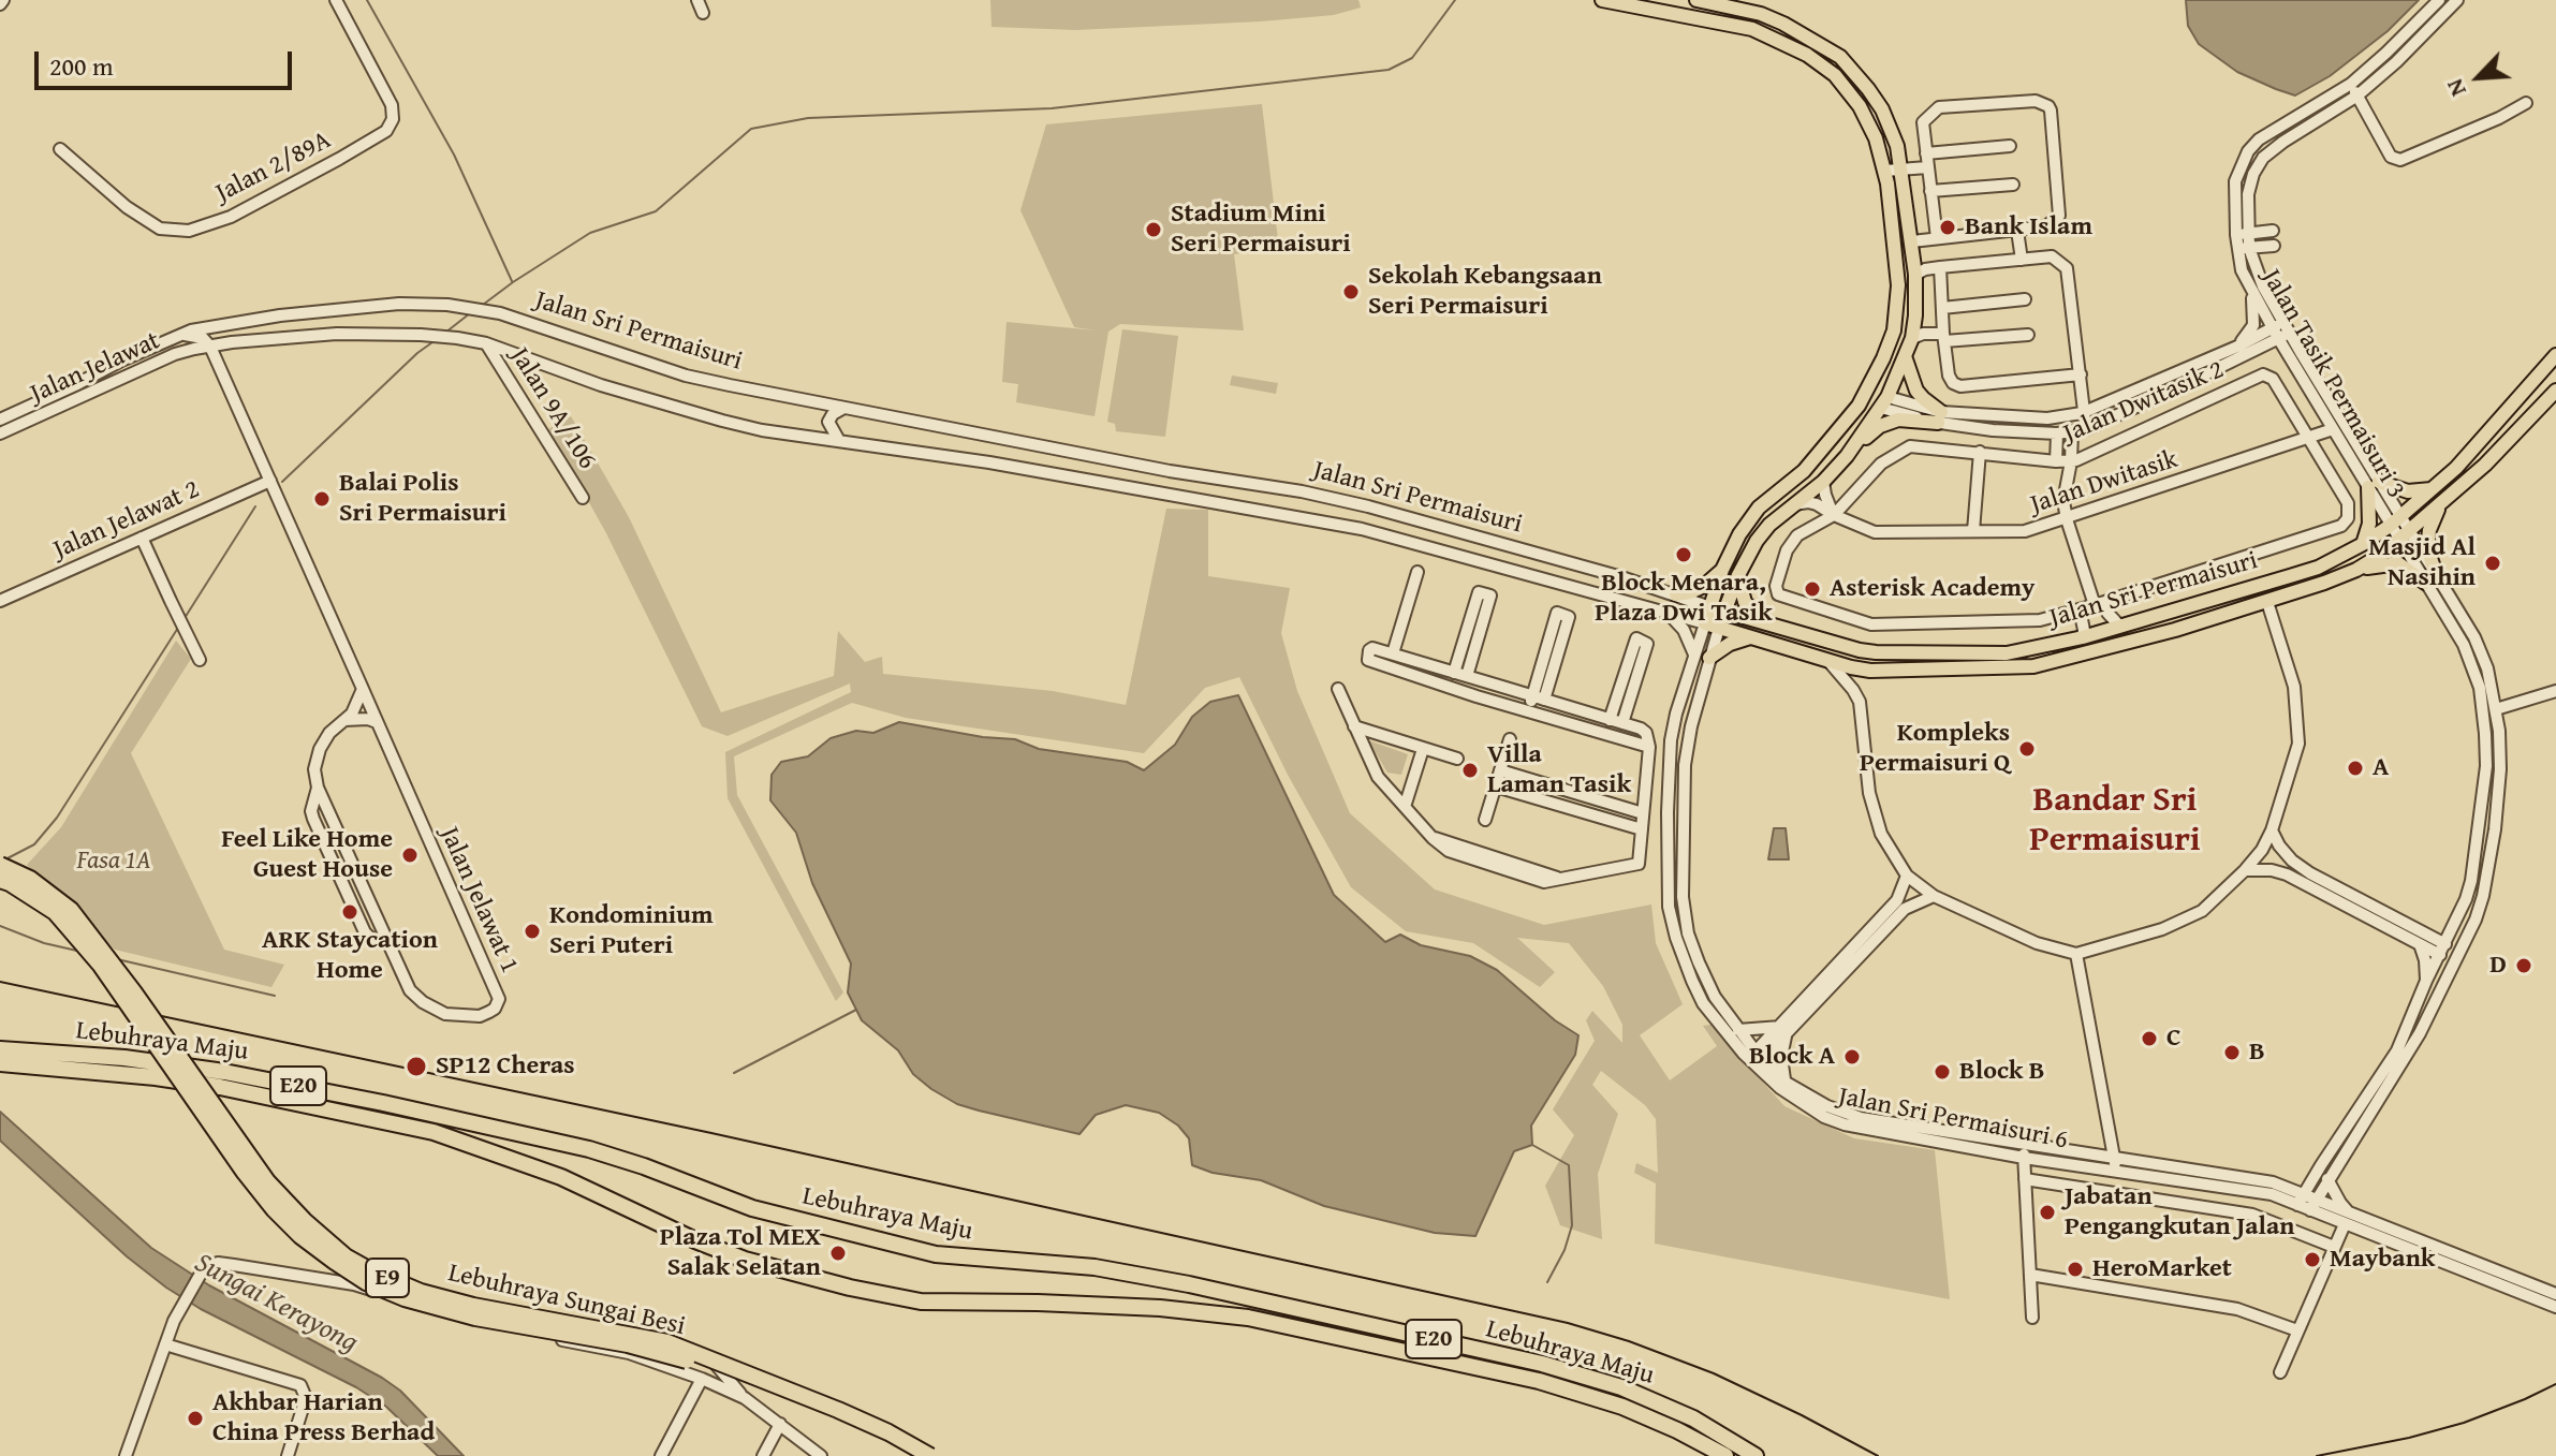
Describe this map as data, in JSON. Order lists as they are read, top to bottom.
{
  "streets": {
    "highway": [
      "Lebuhraya Maju",
      "E20",
      "E9",
      "Lebuhraya Sungai Besi"
    ],
    "main road": ["Jalan Sri Permaisuri"],
    "street": [
      "Jalan 2/89A",
      "Jalan Jelawat",
      "Jalan Tasik Permaisuri 3",
      "Jalan Dwitasik 2",
      "Jalan 9A/106",
      "Jalan Dwitasik",
      "Jalan Jelawat 2",
      "Jalan Jelawat 1",
      "Jalan Sri Permaisuri 6"
    ]
  },
  "crossings": [
    ["Jalan Sri Permaisuri", "Jalan Jelawat"],
    ["Jalan Sri Permaisuri", "Jalan Tasik Permaisuri 3"],
    ["Jalan Sri Permaisuri", "Jalan 9A/106"],
    ["Jalan Sri Permaisuri", "Jalan Jelawat 1"],
    ["Jalan Sri Permaisuri", "Jalan Sri Permaisuri 6"],
    ["Jalan Jelawat", "Jalan Jelawat 1"],
    ["Jalan Tasik Permaisuri 3", "Jalan Dwitasik"],
    ["Jalan Dwitasik 2", "Jalan Dwitasik"],
    ["Jalan Jelawat 2", "Jalan Jelawat 1"]
  ],
  "districts": ["Bandar Sri Permaisuri"],
  "water": ["Sungai Kerayong"],
  "parks": ["Fasa 1A"],
  "places": [
    "Bank Islam",
    "Stadium Mini Seri Permaisuri",
    "Sekolah Kebangsaan Seri Permaisuri",
    "Balai Polis Sri Permaisuri",
    "Block Menara, Plaza Dwi Tasik",
    "Masjid Al Nasihin",
    "Asterisk Academy",
    "Kompleks Permaisuri Q",
    "A",
    "Villa Laman Tasik",
    "Feel Like Home Guest House",
    "ARK Staycation Home",
    "Kondominium Seri Puteri",
    "D",
    "C",
    "B",
    "Block A",
    "SP12 Cheras",
    "Block B",
    "Jabatan Pengangkutan Jalan",
    "Plaza Tol MEX Salak Selatan",
    "Maybank",
    "HeroMarket",
    "Akhbar Harian China Press Berhad"
  ],
  "scale_bar": "200 m",
  "north": "bottom left"
}
